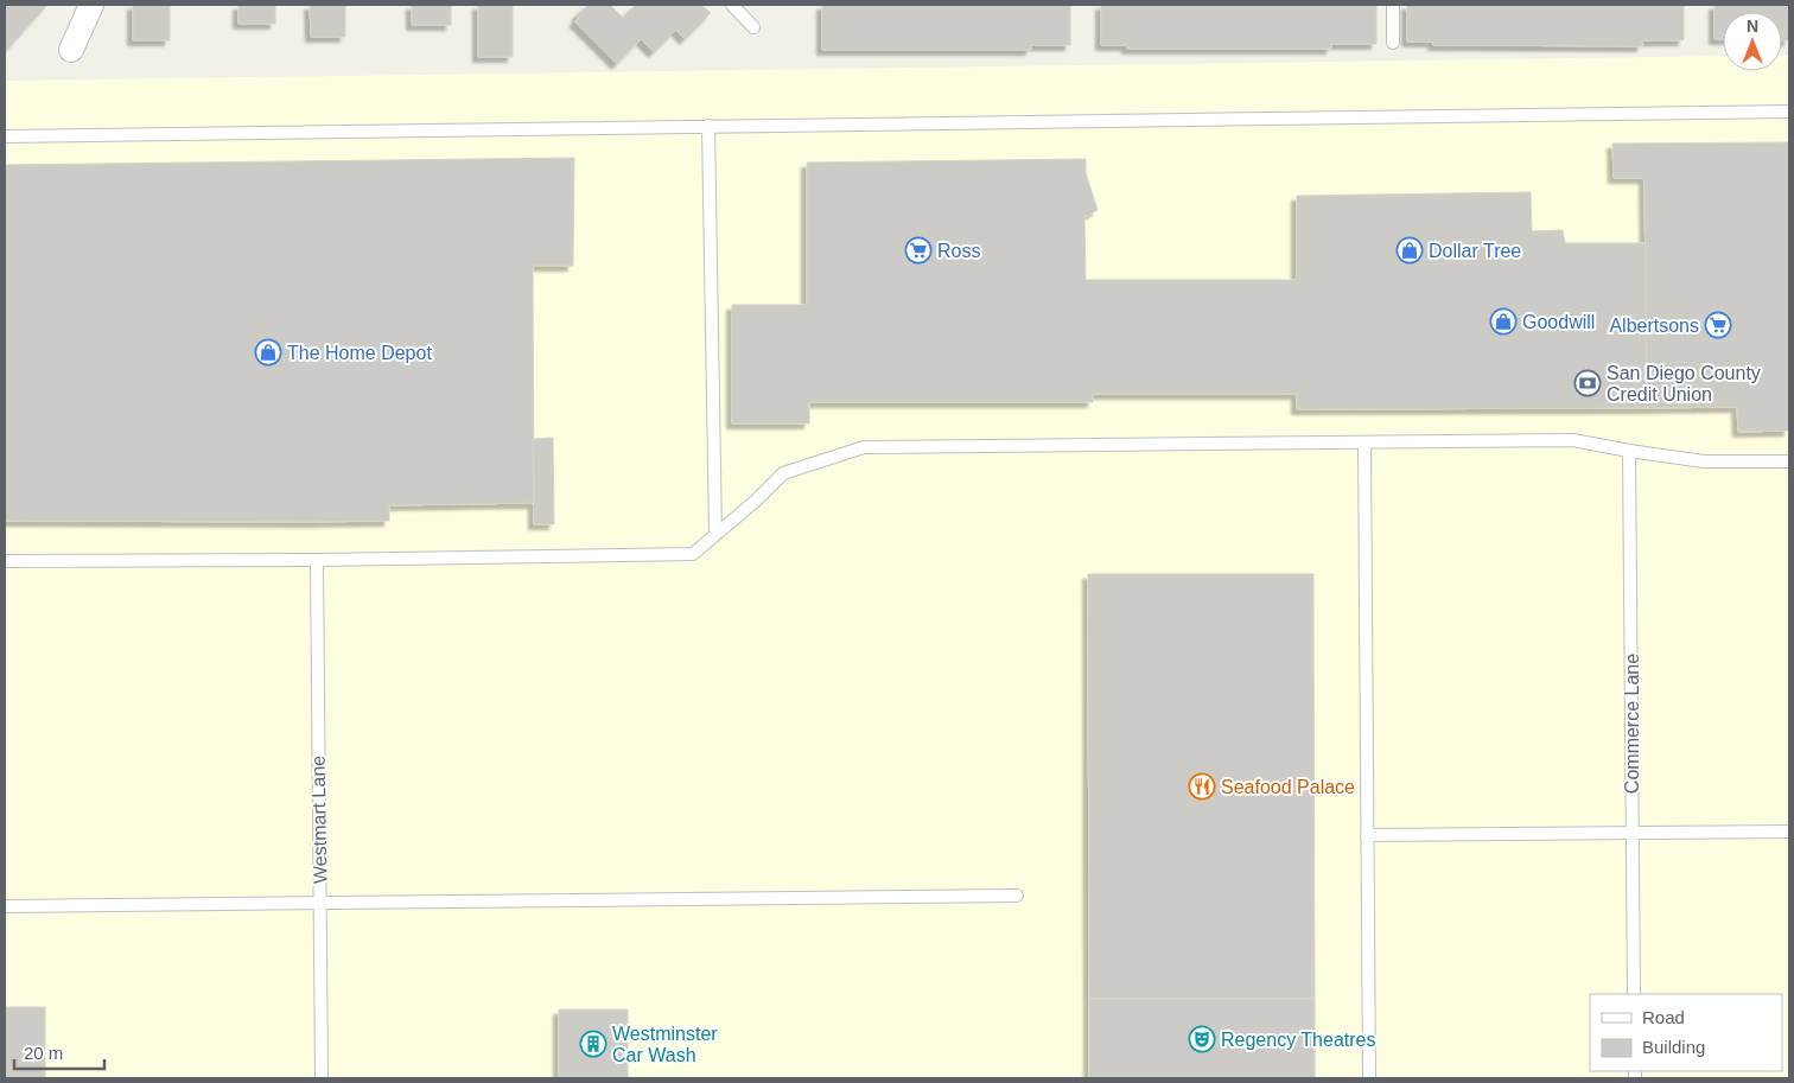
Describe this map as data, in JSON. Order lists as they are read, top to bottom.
{
  "streets": {
    "lane": ["Commerce Lane", "Westmart Lane"]
  },
  "places": {
    "supermarket": ["Ross", "Albertsons"],
    "shop": ["Dollar Tree", "Goodwill", "The Home Depot"],
    "bank": ["San Diego County Credit Union"],
    "restaurant": ["Seafood Palace"],
    "theatre": ["Regency Theatres"],
    "building": ["Westminster Car Wash"]
  },
  "legend": ["Road", "Building"],
  "scale_bar": "20 m",
  "north": "top"
}
